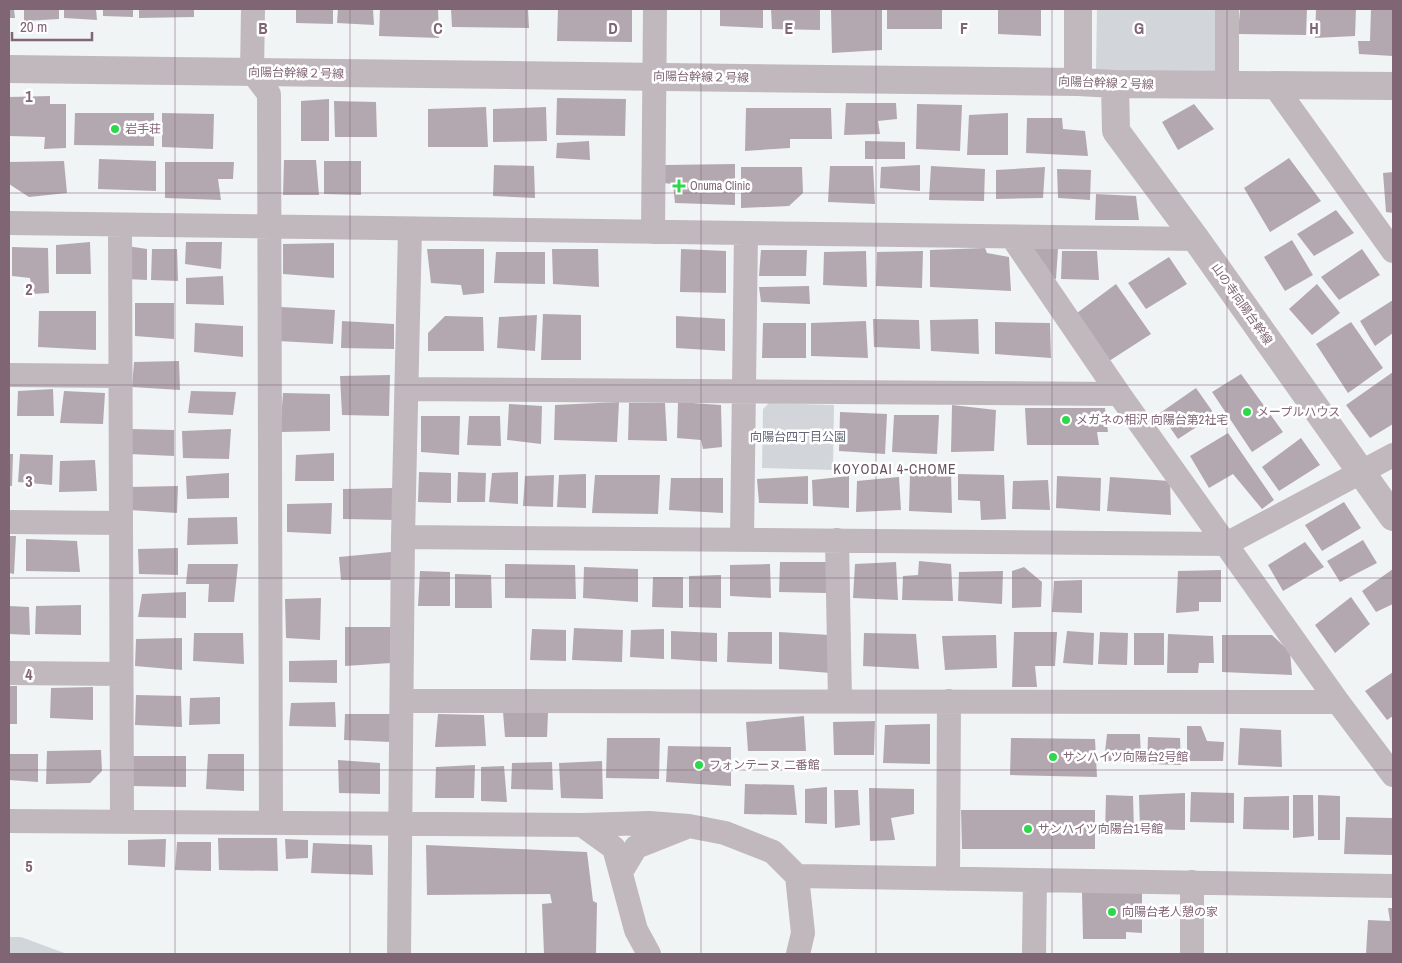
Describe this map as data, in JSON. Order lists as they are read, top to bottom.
{
  "streets": {
    "street": ["向陽台幹線２号線", "山の寺向陽台幹線"]
  },
  "crossings": [
    ["向陽台幹線２号線", "山の寺向陽台幹線"]
  ],
  "districts": ["KOYODAI 4-CHOME"],
  "parks": ["向陽台四丁目公園"],
  "places": {
    "other": [
      "岩手荘",
      "メープルハウス",
      "メガネの相沢 向陽台第2社宅",
      "サンハイツ向陽台2号館",
      "フォンテーヌ 二番館",
      "サンハイツ向陽台1号館",
      "向陽台老人憩の家"
    ],
    "health": ["Onuma Clinic"]
  },
  "scale_bar": "20 m",
  "grid": {
    "columns": [
      "B",
      "C",
      "D",
      "E",
      "F",
      "G",
      "H"
    ],
    "rows": [
      "1",
      "2",
      "3",
      "4",
      "5"
    ]
  }
}
